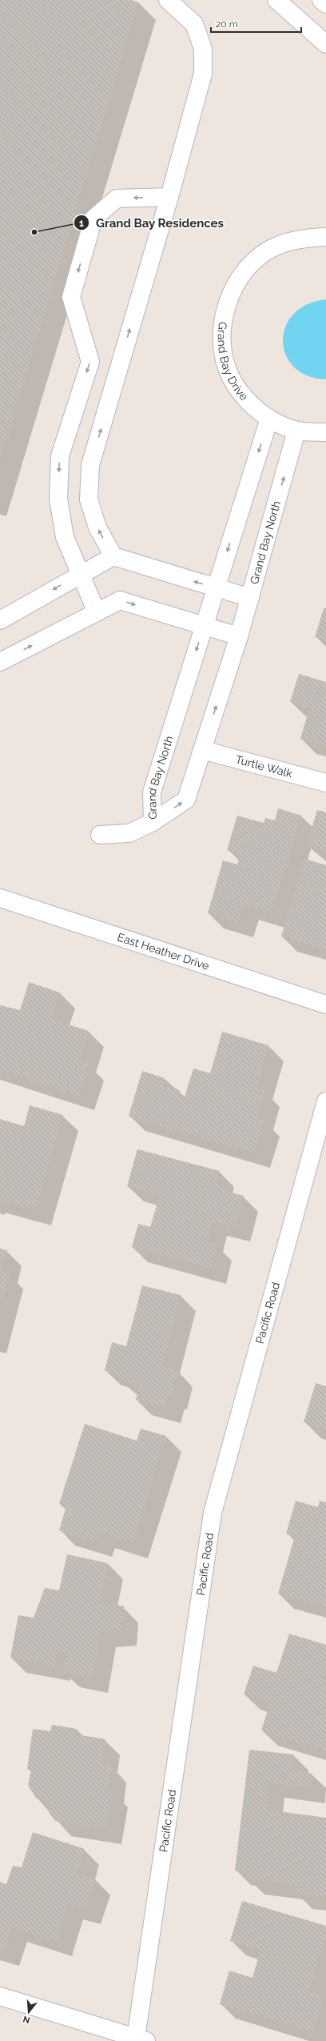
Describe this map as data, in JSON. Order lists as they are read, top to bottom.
{
  "streets": {
    "street": [
      "Grand Bay Drive",
      "Grand Bay North",
      "Turtle Walk",
      "East Heather Drive",
      "Pacific Road"
    ]
  },
  "crossings": [
    ["Grand Bay Drive", "Grand Bay North"],
    ["Grand Bay North", "Turtle Walk"]
  ],
  "places": ["Grand Bay Residences"],
  "scale_bar": "20 m",
  "north": "bottom"
}
